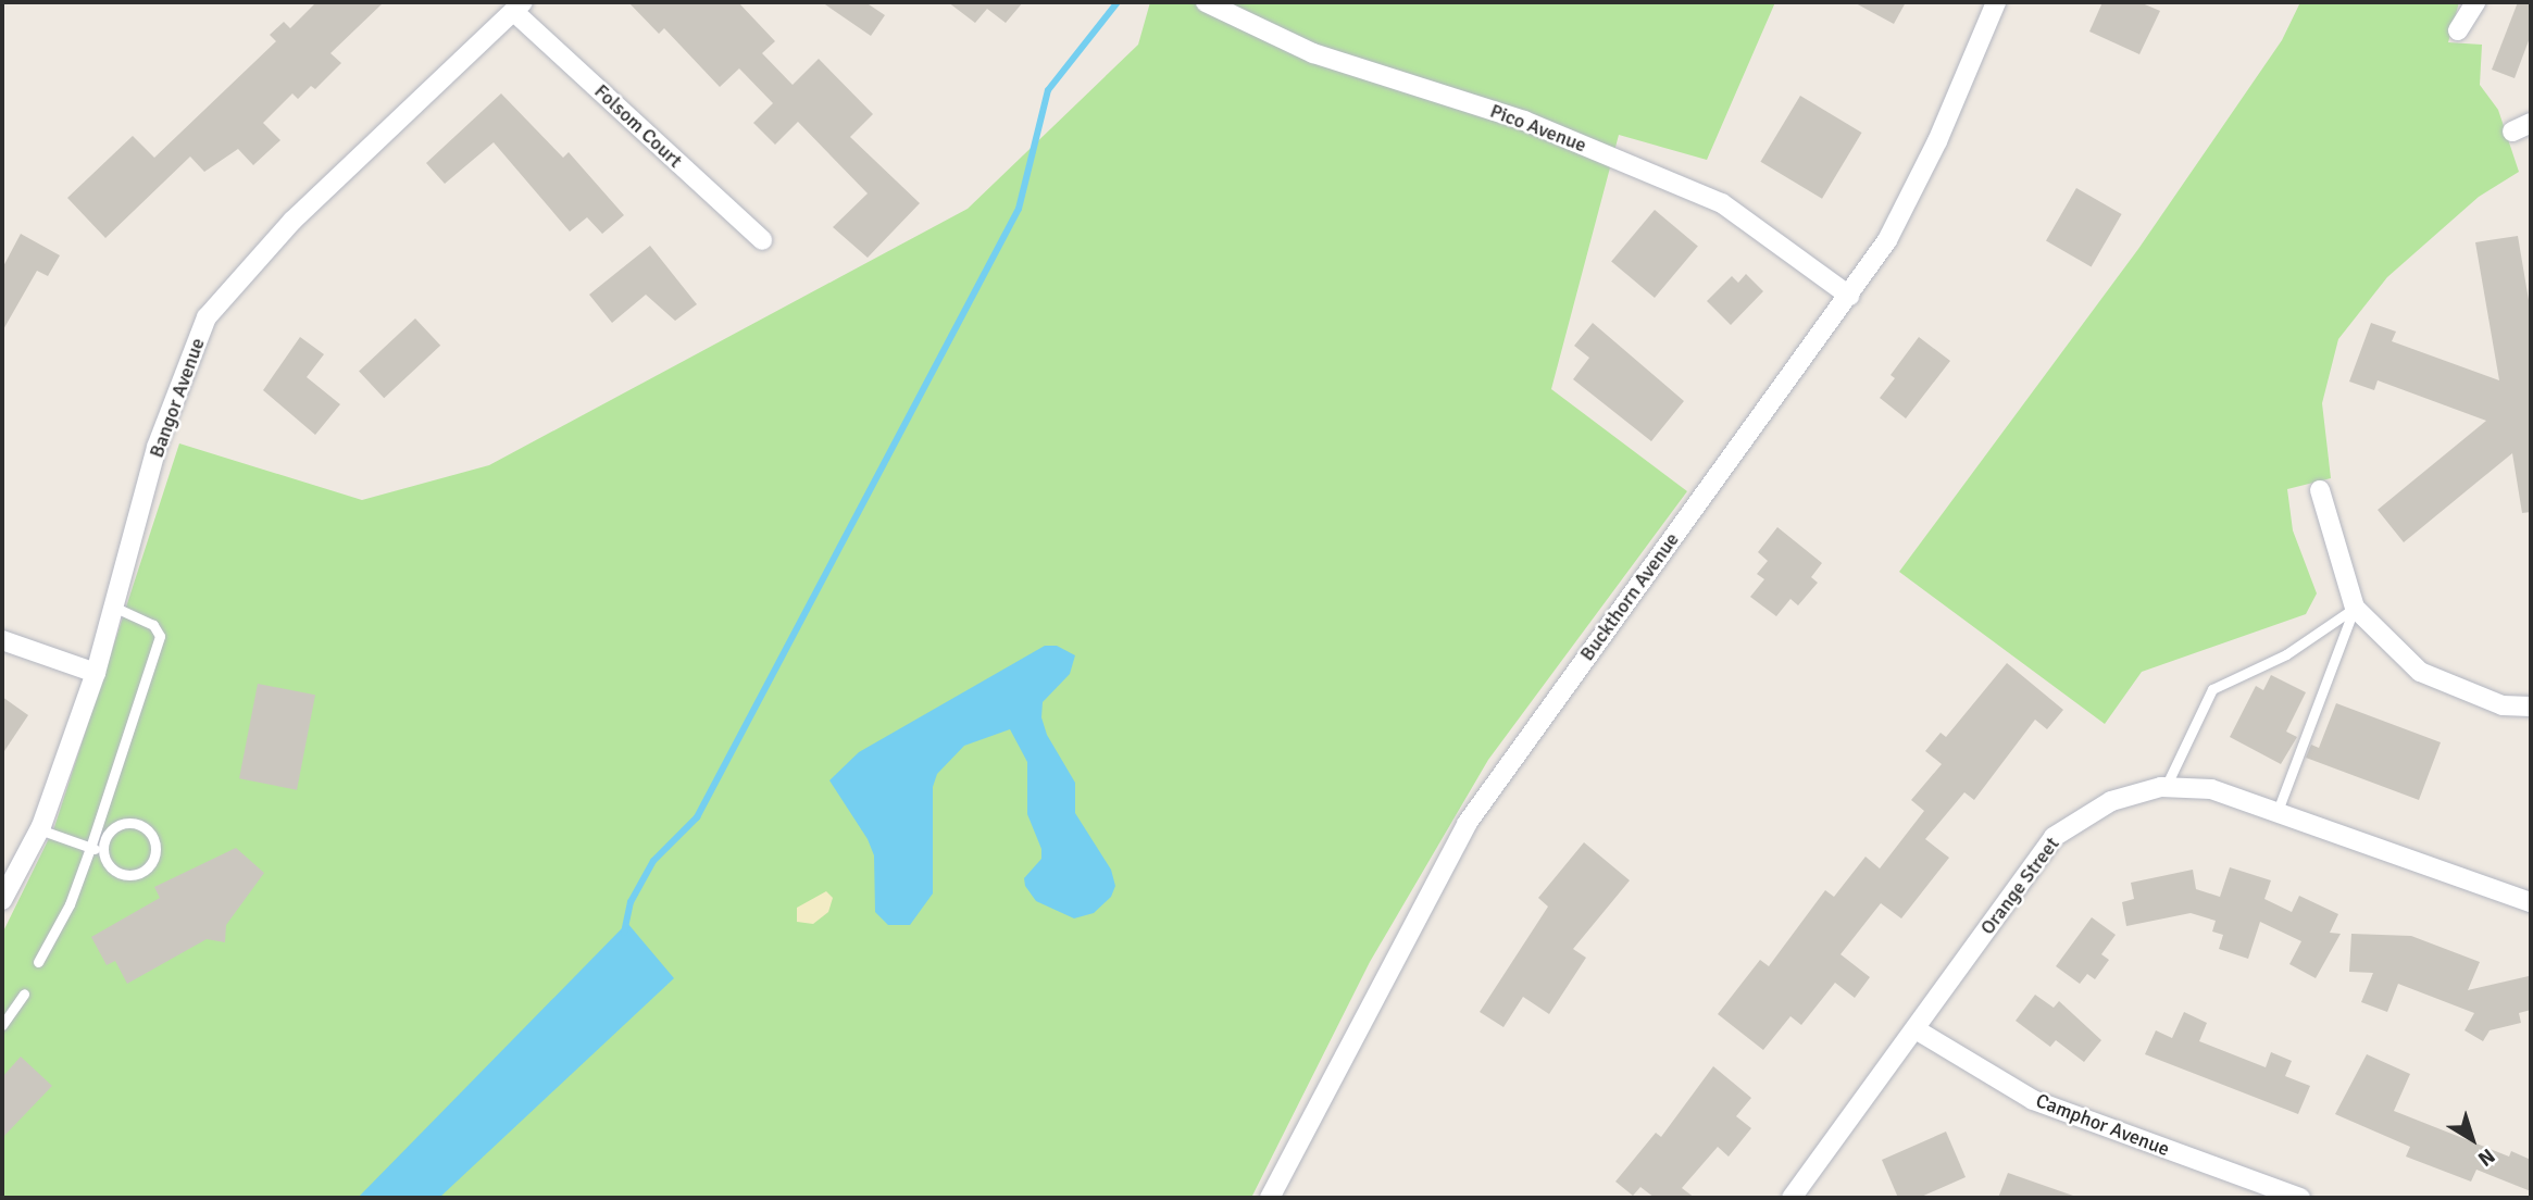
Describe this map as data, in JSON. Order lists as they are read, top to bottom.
{
  "streets": {
    "street": [
      "Folsom Court",
      "Pico Avenue",
      "Bangor Avenue",
      "Buckthorn Avenue",
      "Orange Street",
      "Camphor Avenue"
    ]
  },
  "crossings": [
    ["Folsom Court", "Bangor Avenue"],
    ["Pico Avenue", "Buckthorn Avenue"],
    ["Orange Street", "Camphor Avenue"]
  ],
  "north": "bottom right"
}
